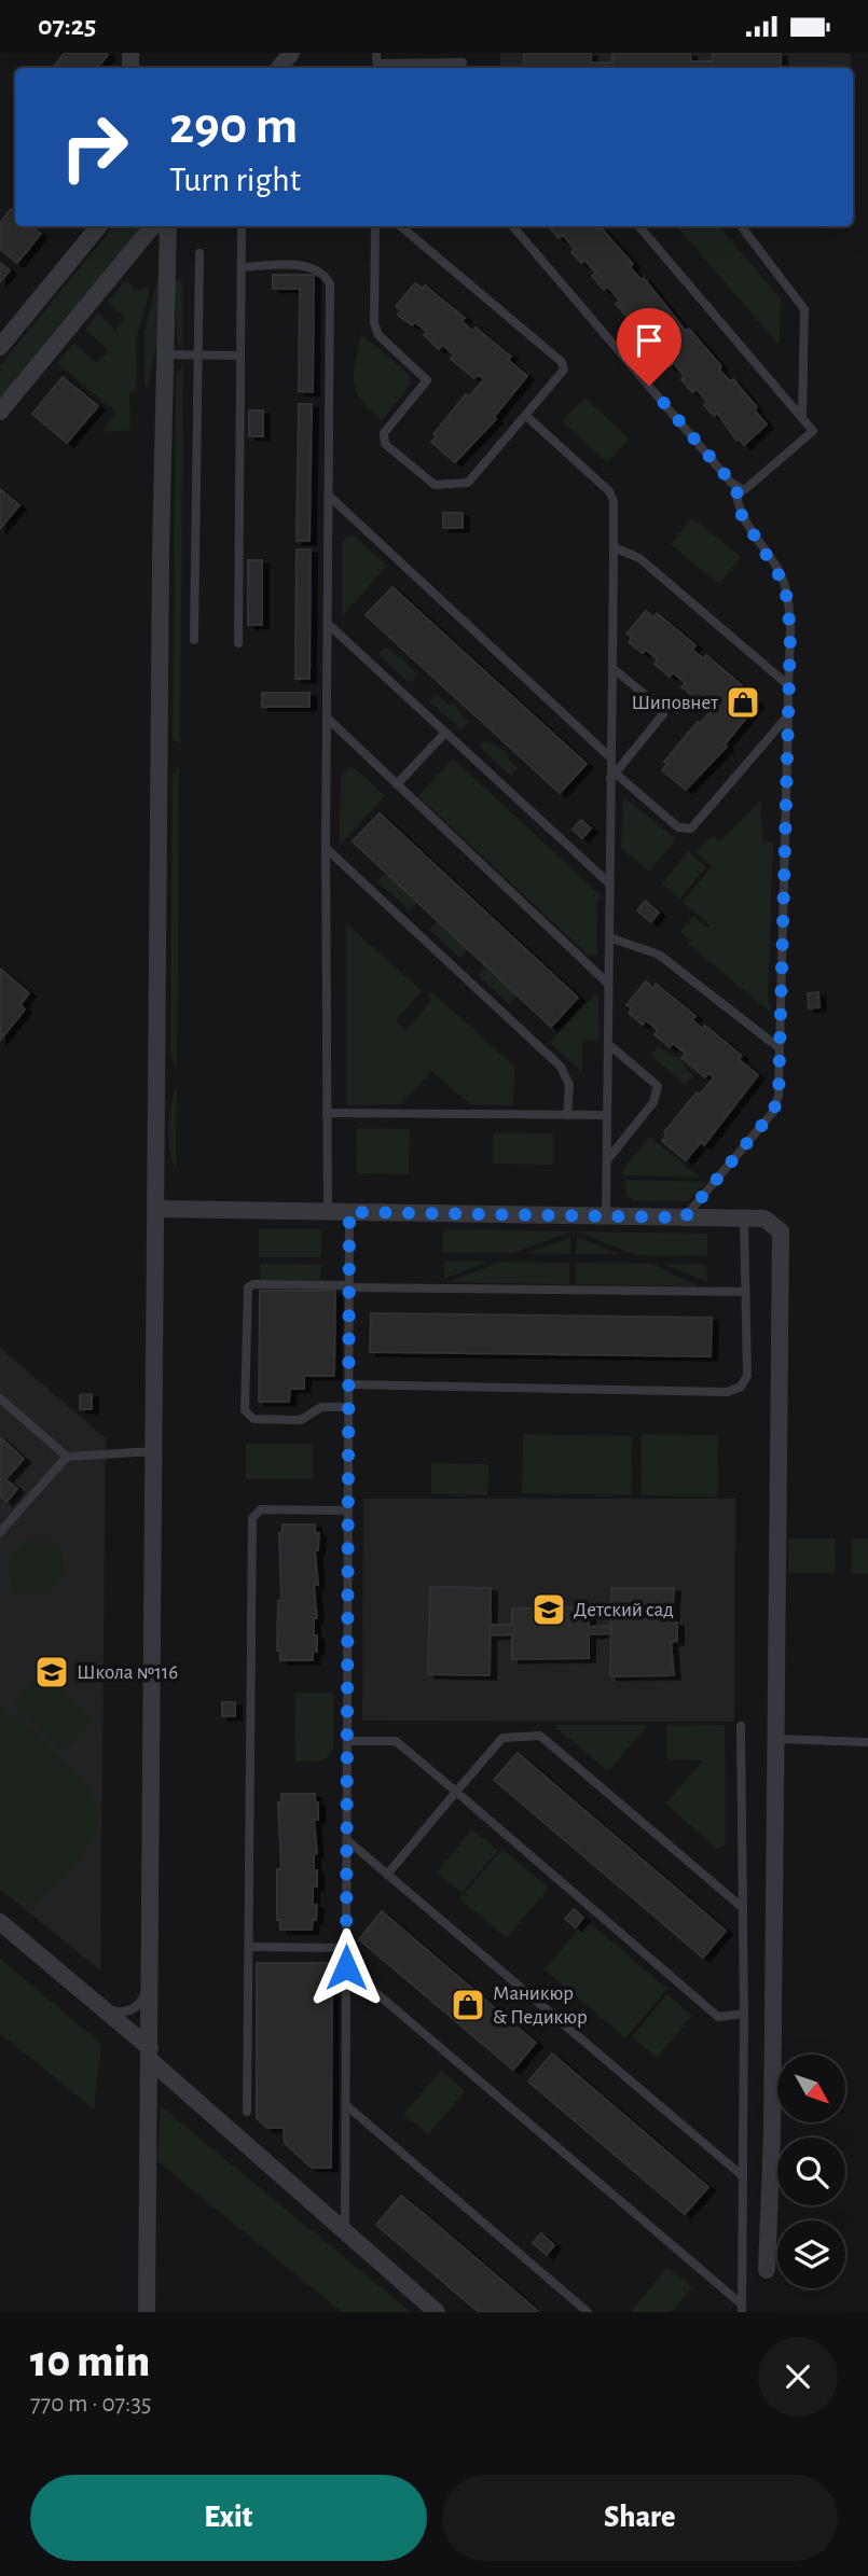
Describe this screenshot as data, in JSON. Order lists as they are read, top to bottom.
{
  "places": {
    "shop": ["Шиповнет", "Маникюр & Педикюр"],
    "school or university": ["Детский сад", "Школа №116"]
  },
  "north": "bottom right",
  "page": {
    "status": "07:25",
    "turn": ["290 m", "Turn right"],
    "heading": ["10 min", "770 m · 07:35"],
    "buttons": ["Exit", "Share"]
  }
}
